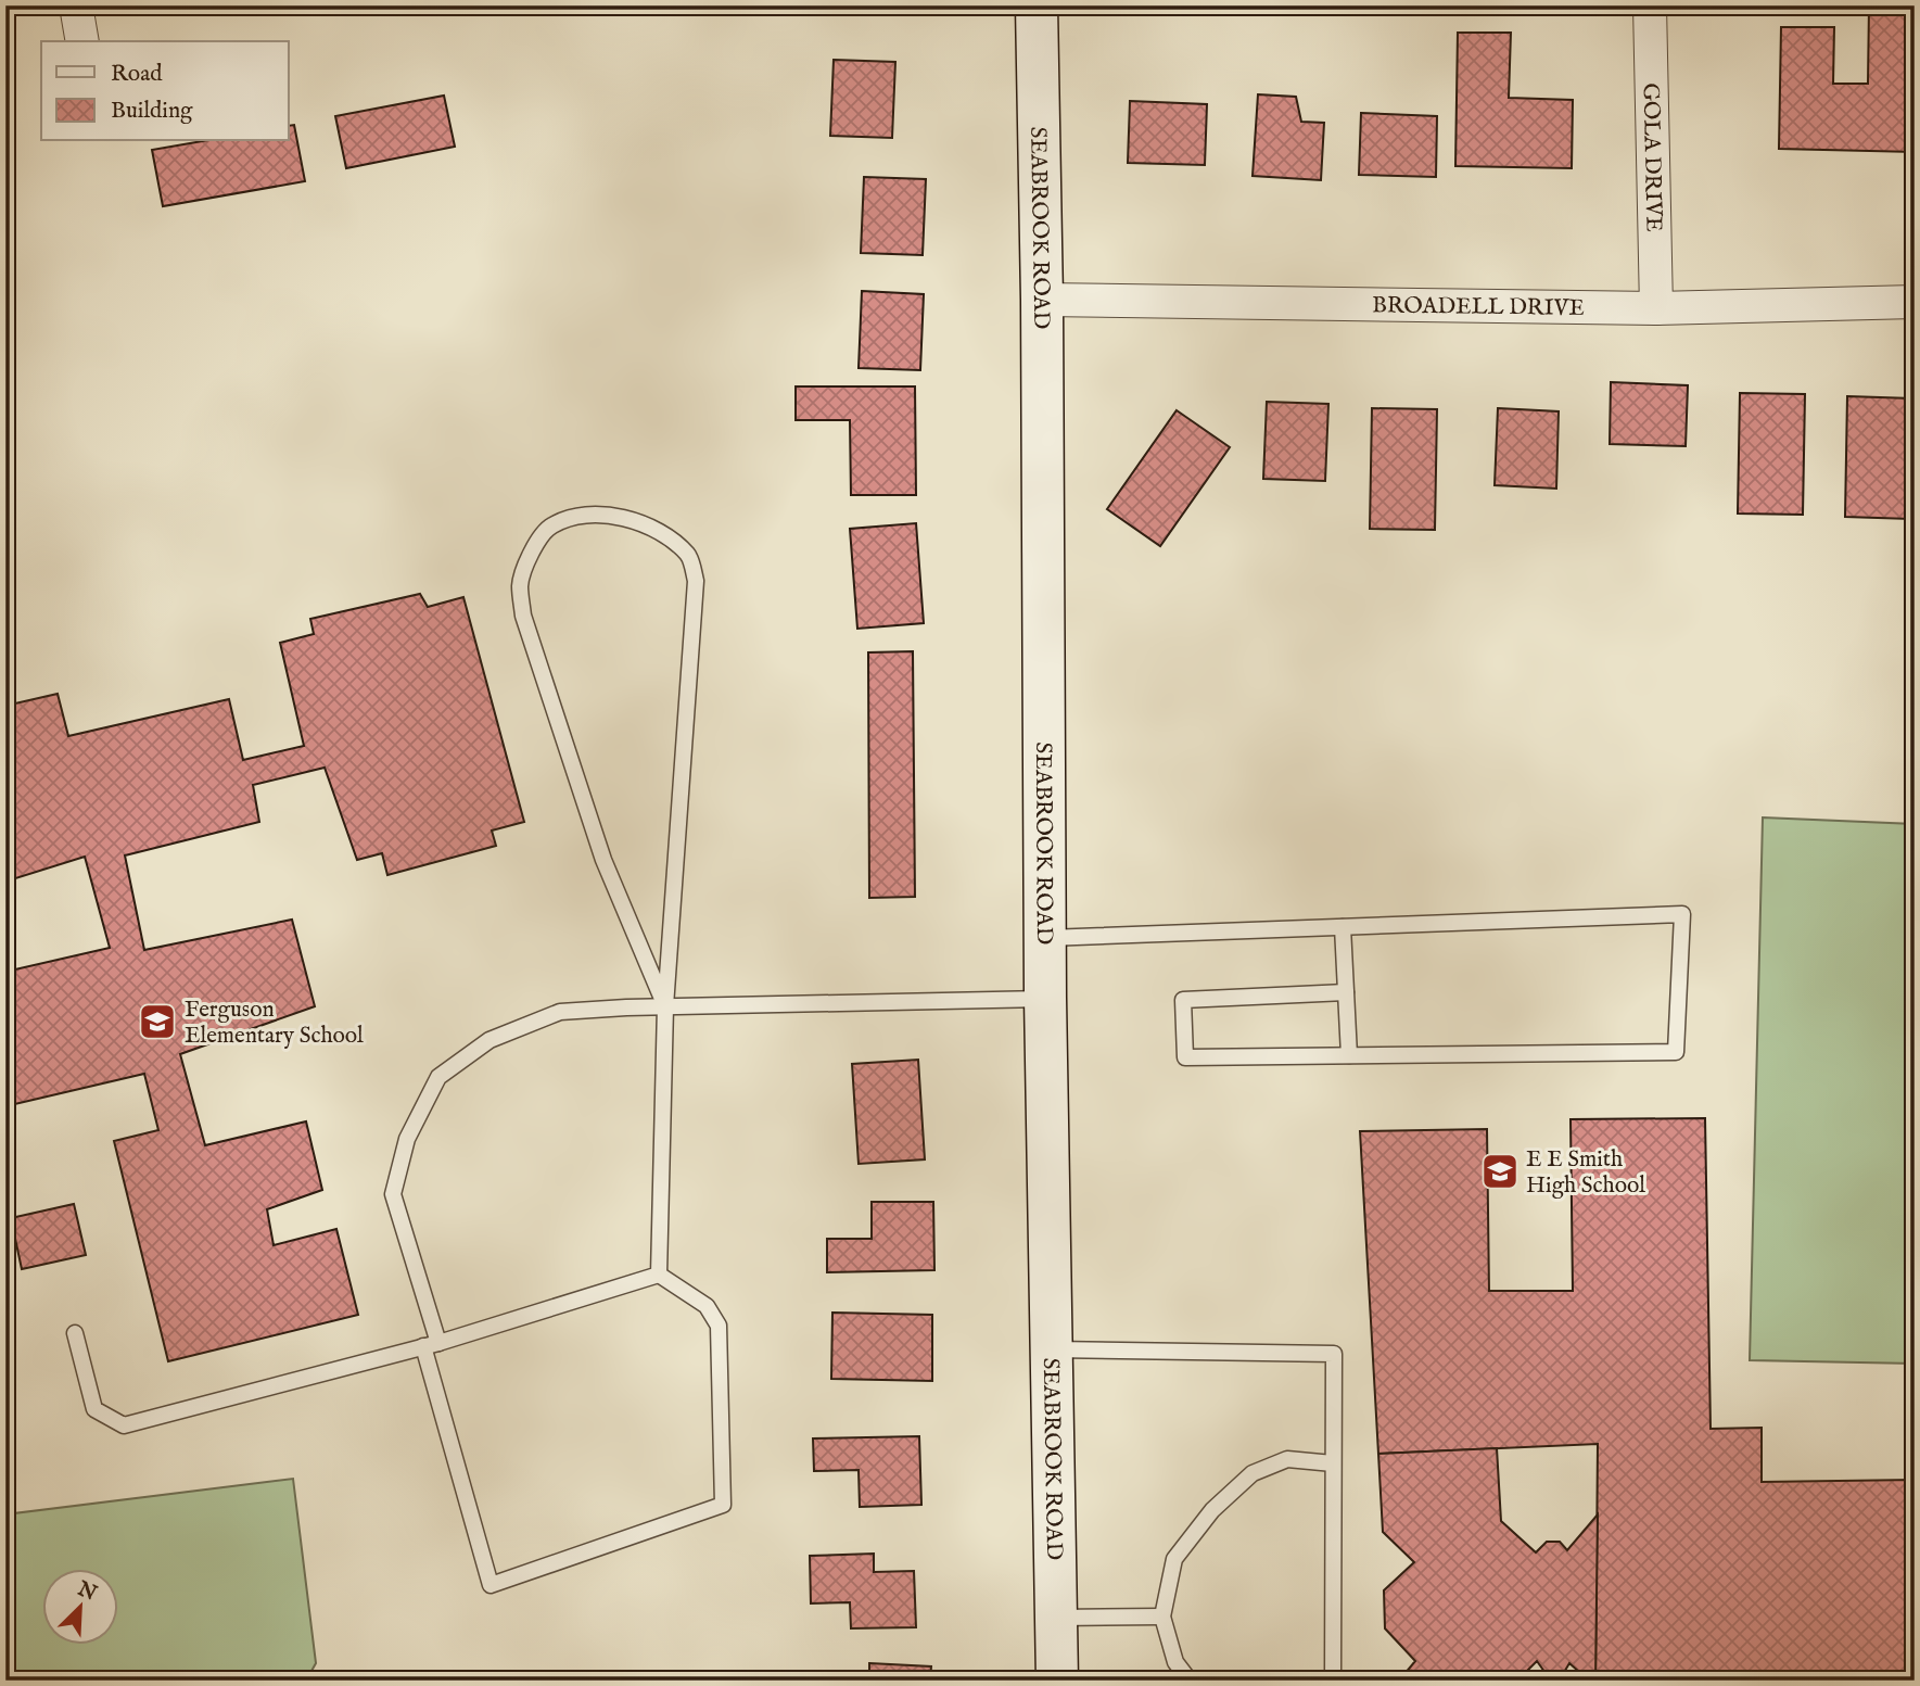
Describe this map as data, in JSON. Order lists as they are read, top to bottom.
{
  "streets": {
    "street": ["GOLA DRIVE", "SEABROOK ROAD", "BROADELL DRIVE"]
  },
  "crossings": [
    ["GOLA DRIVE", "BROADELL DRIVE"],
    ["SEABROOK ROAD", "BROADELL DRIVE"]
  ],
  "places": {
    "school or university": ["Ferguson Elementary School", "E E Smith High School"]
  },
  "legend": ["Road", "Building"],
  "north": "top right"
}
